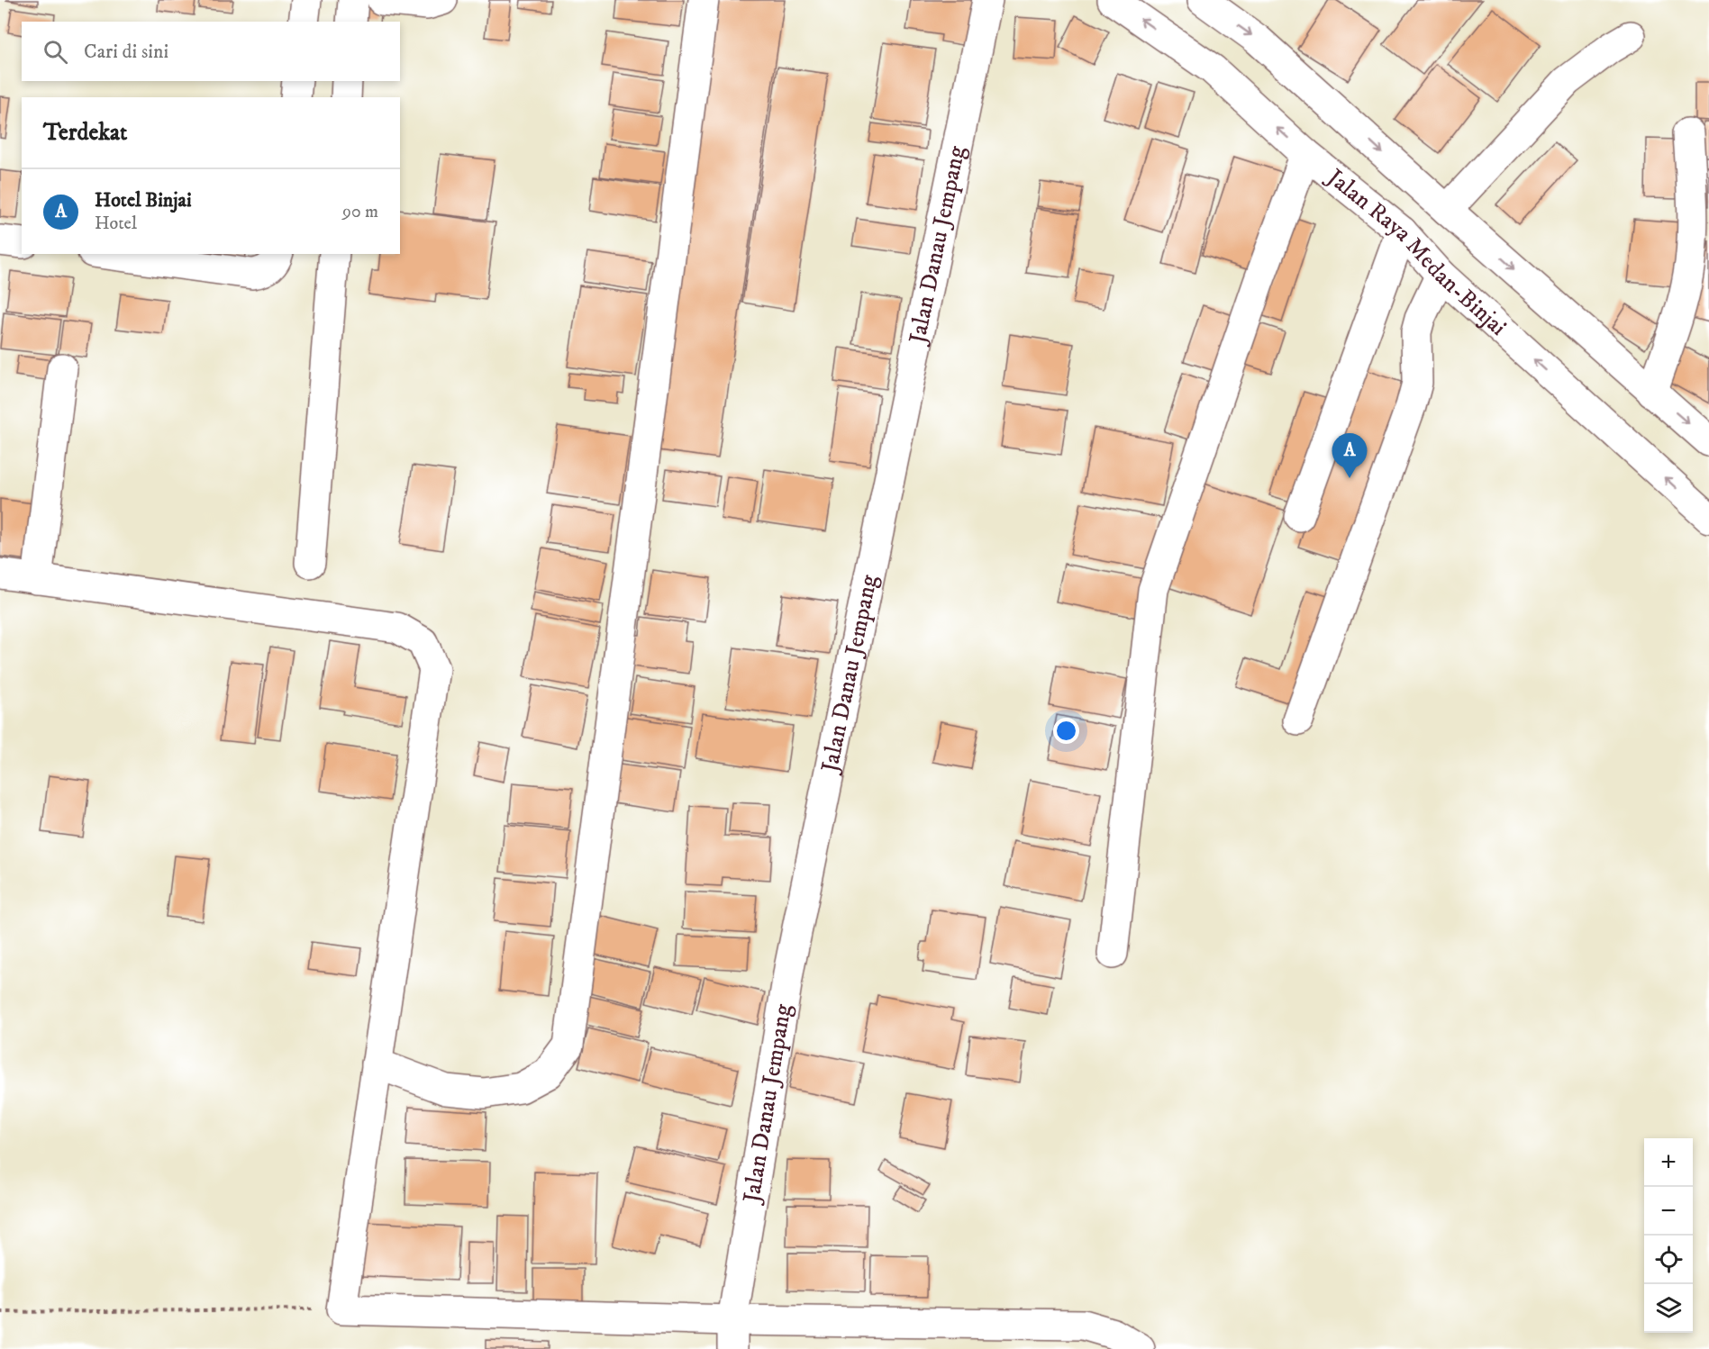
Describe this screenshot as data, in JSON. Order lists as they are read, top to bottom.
{
  "streets": {
    "street": ["Jalan Danau Jempang", "Jalan Raya Medan-Binjai"]
  },
  "page": {
    "search": "Cari di sini",
    "heading": "Terdekat",
    "list": [
      {
        "mark": "A",
        "name": "Hotel Binjai",
        "note": "Hotel",
        "value": "90 m"
      }
    ],
    "pins": "A",
    "map_buttons": ["+", "−"]
  }
}
